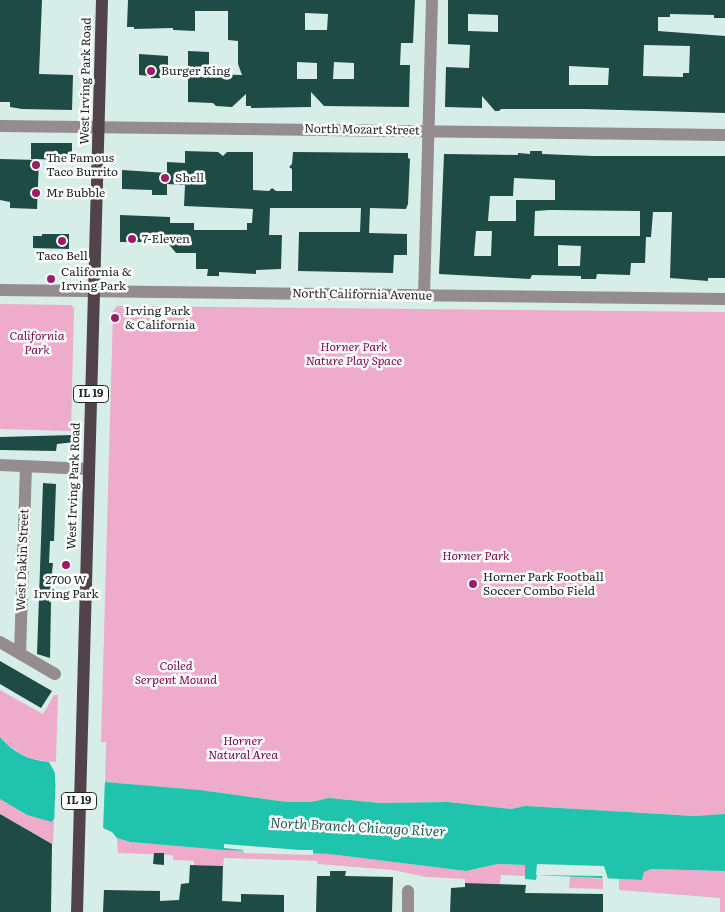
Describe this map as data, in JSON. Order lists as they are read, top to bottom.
{
  "streets": {
    "main road": ["West Irving Park Road", "IL 19"],
    "street": ["North Mozart Street", "North California Avenue", "West Dakin Street"]
  },
  "crossings": [
    ["West Irving Park Road", "North Mozart Street"],
    ["West Irving Park Road", "North California Avenue"]
  ],
  "water": ["North Branch Chicago River"],
  "parks": [
    "California Park",
    "Horner Park Nature Play Space",
    "Horner Park",
    "Coiled Serpent Mound",
    "Horner Natural Area"
  ],
  "places": [
    "Burger King",
    "The Famous Taco Burrito",
    "Shell",
    "Mr Bubble",
    "7-Eleven",
    "Taco Bell",
    "California & Irving Park",
    "Irving Park & California",
    "2700 W Irving Park",
    "Horner Park Football Soccer Combo Field"
  ]
}
